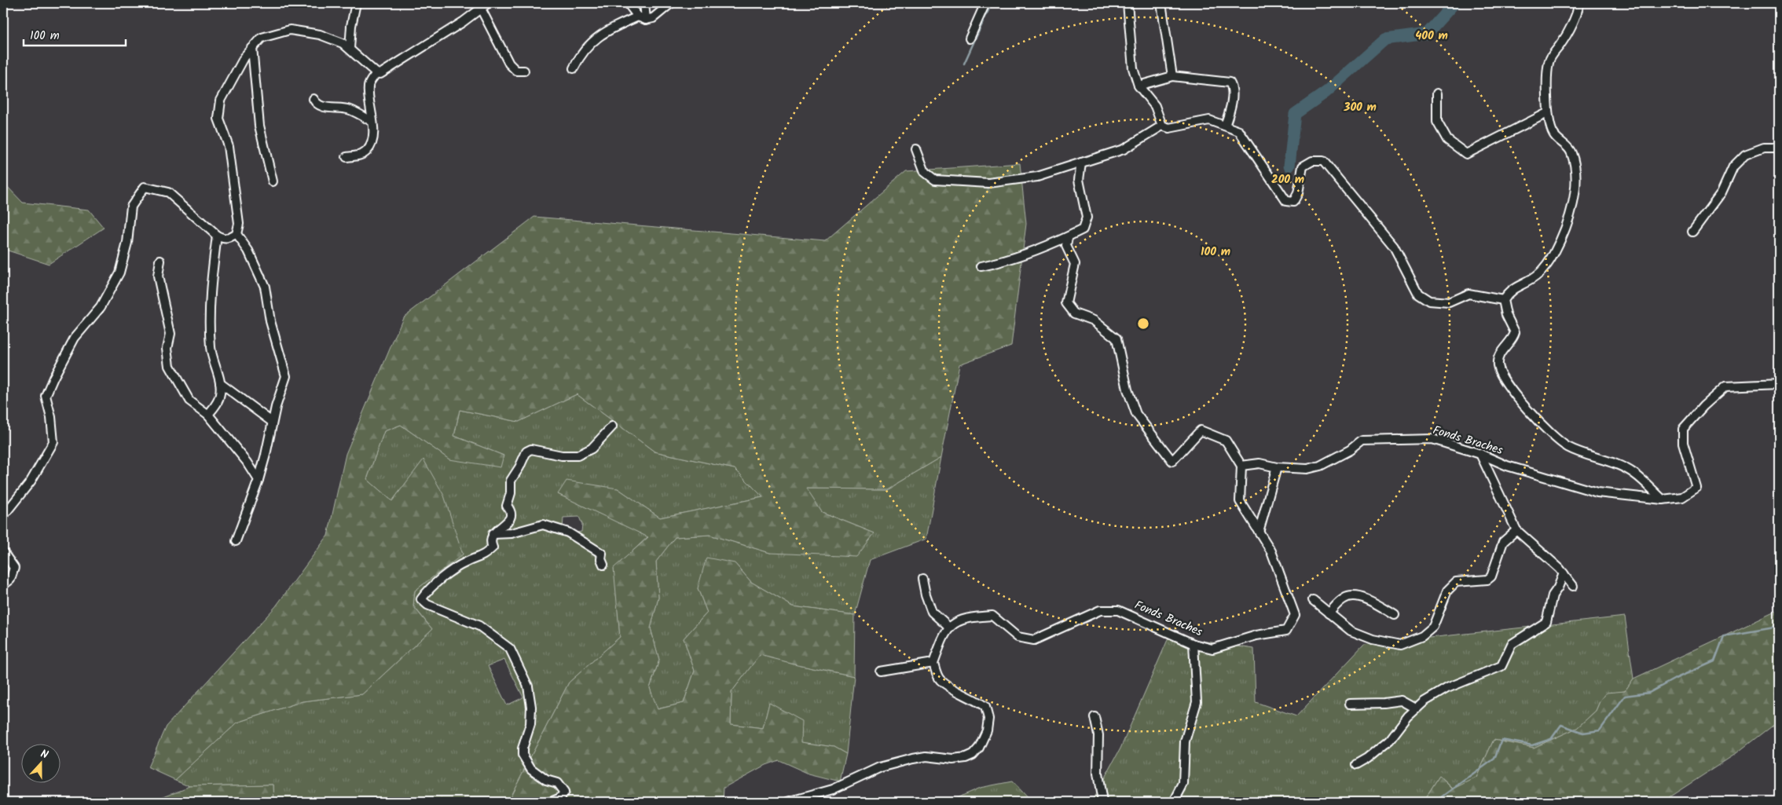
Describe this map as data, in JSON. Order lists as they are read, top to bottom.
{
  "streets": {
    "street": ["Fonds Braches"]
  },
  "scale_bar": "100 m",
  "north": "top",
  "rings": [
    "400 m",
    "300 m",
    "200 m",
    "100 m"
  ]
}
